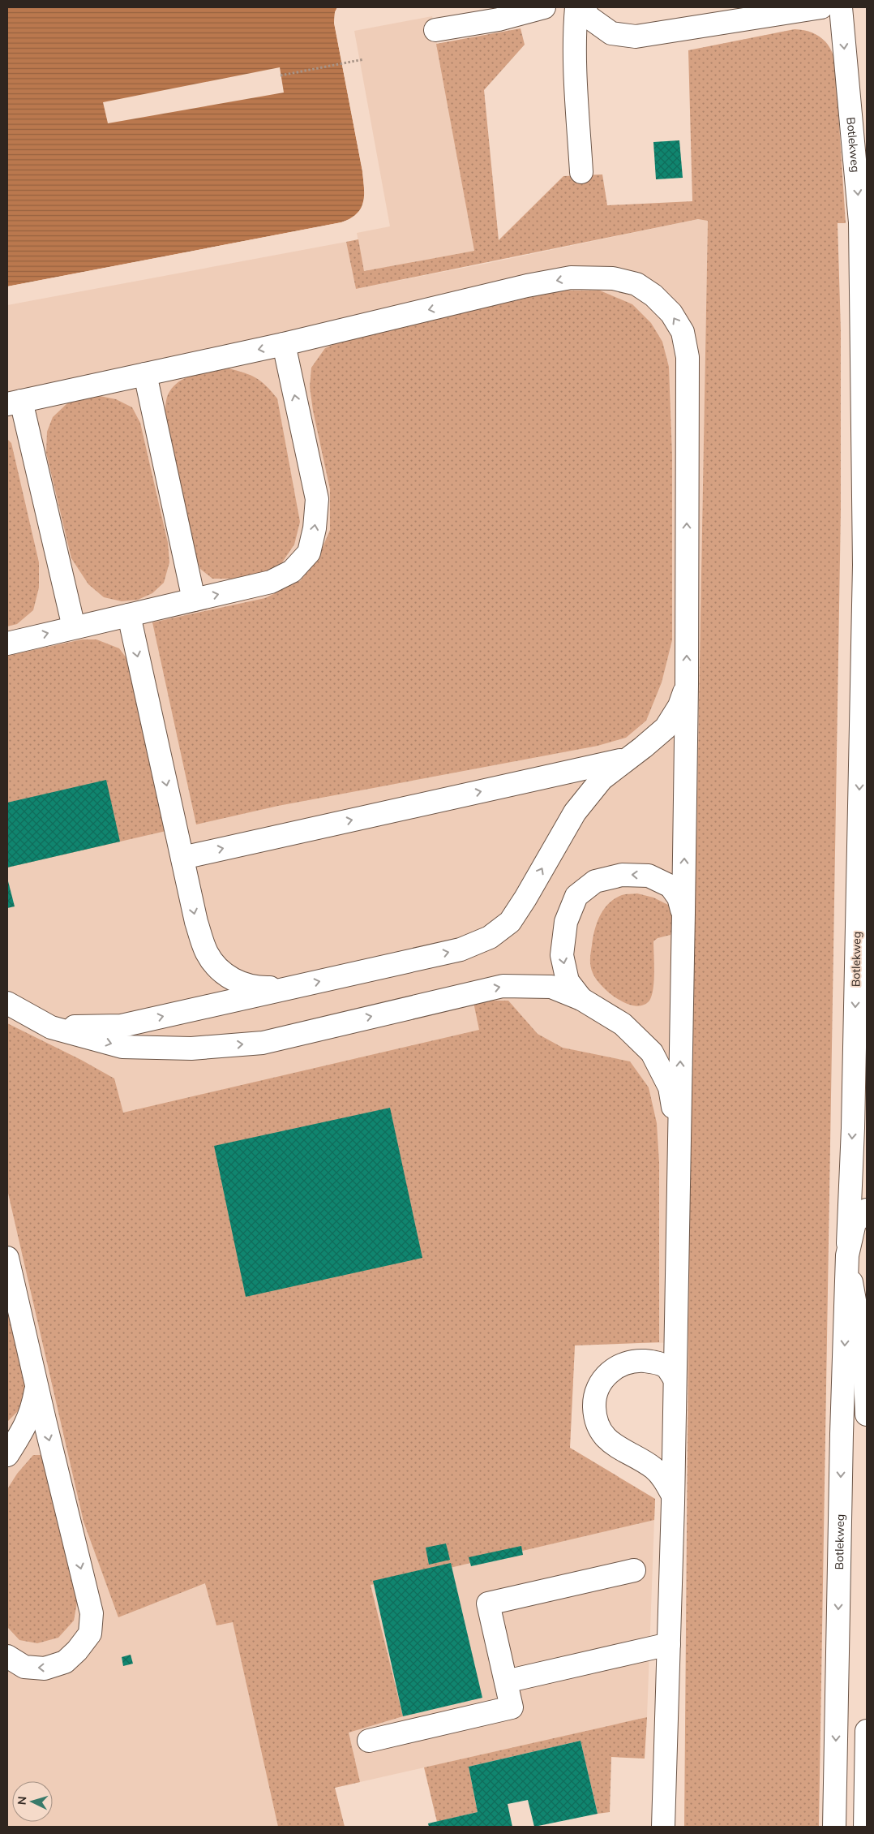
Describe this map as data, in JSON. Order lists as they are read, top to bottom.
{
  "streets": {
    "street": ["Botlekweg"]
  },
  "north": "left"
}
